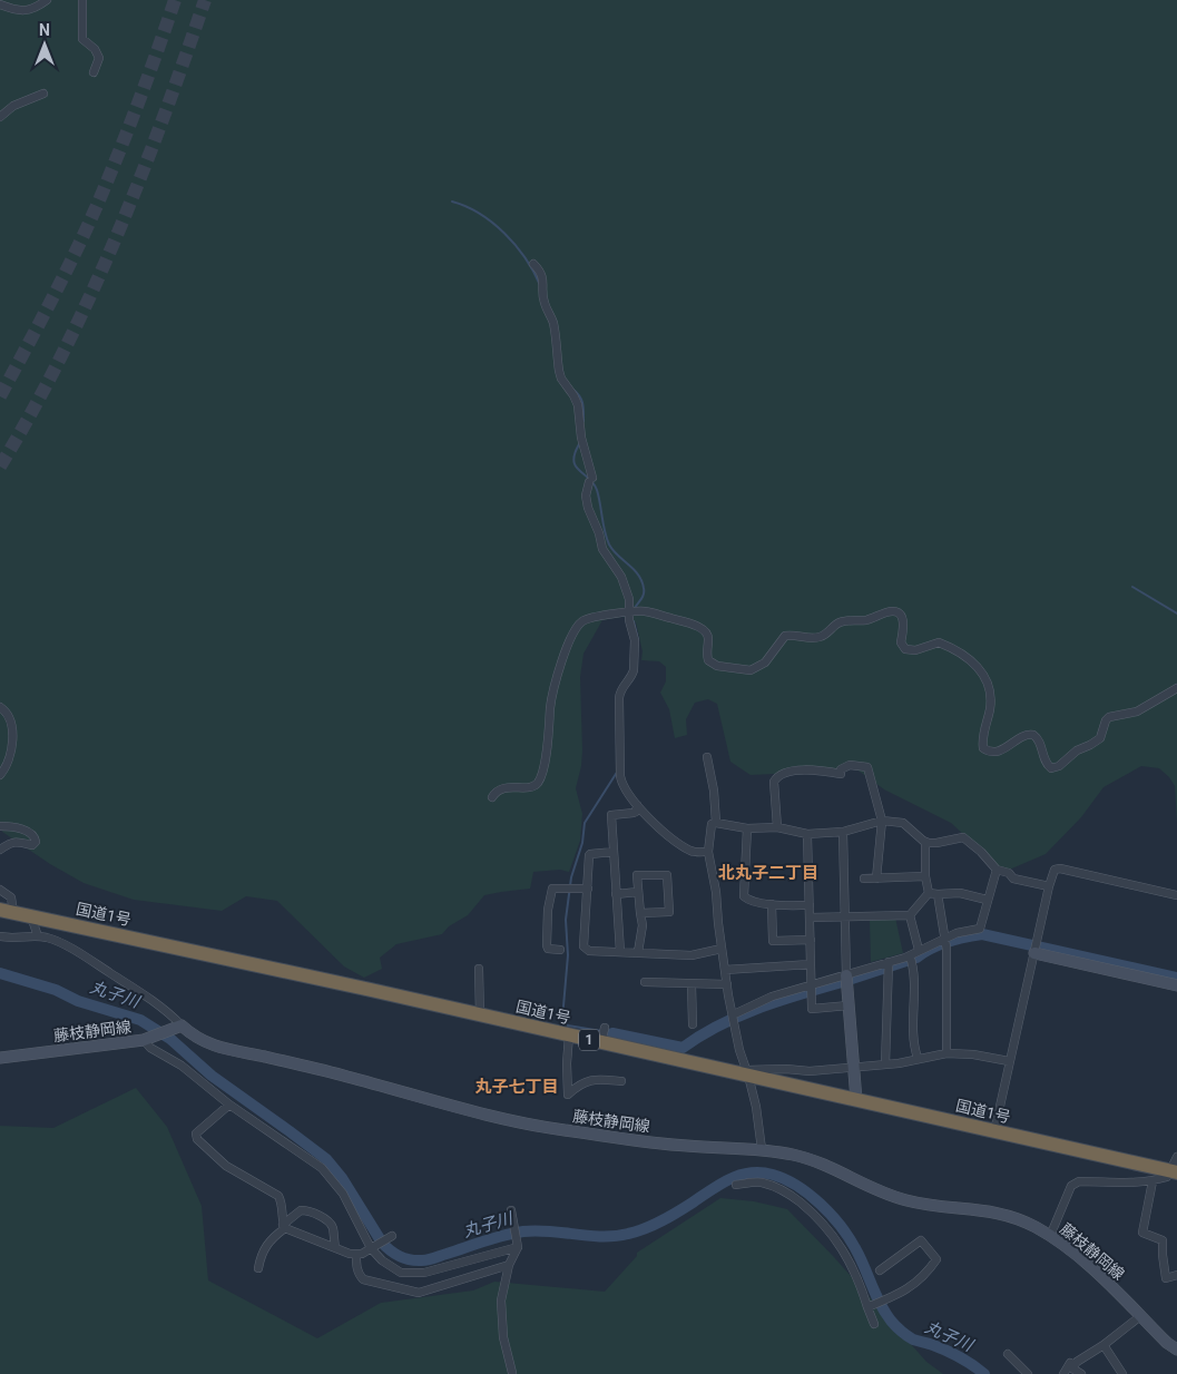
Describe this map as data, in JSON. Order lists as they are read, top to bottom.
{
  "streets": {
    "highway": ["国道1号", "1"],
    "main road": ["藤枝静岡線"]
  },
  "districts": ["北丸子二丁目", "丸子七丁目"],
  "water": ["丸子川"],
  "north": "top"
}
